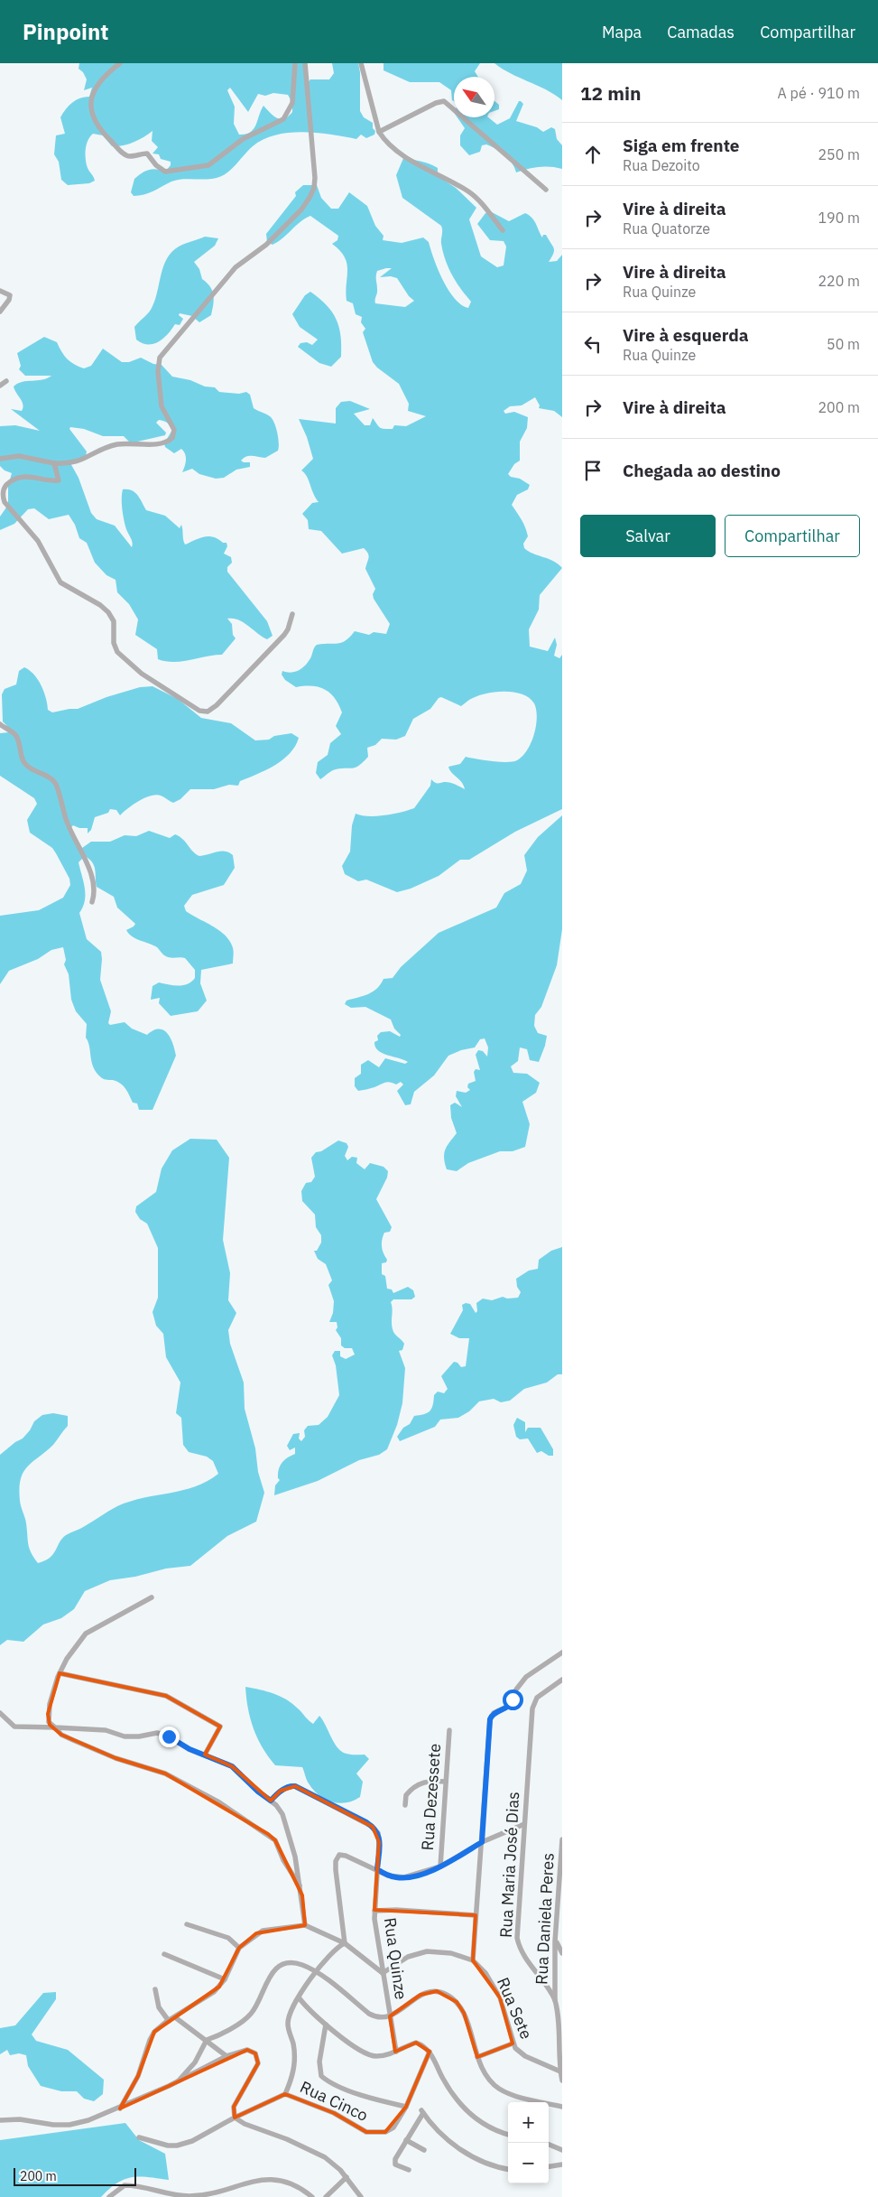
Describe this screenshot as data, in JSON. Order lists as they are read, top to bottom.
{
  "streets": {
    "street": [
      "Rua Dezessete",
      "Rua Maria José Dias",
      "Rua Daniela Peres",
      "Rua Quinze",
      "Rua Sete",
      "Rua Cinco"
    ]
  },
  "crossings": [
    ["Rua Maria José Dias", "Rua Daniela Peres"],
    ["Rua Maria José Dias", "Rua Sete"]
  ],
  "scale_bar": "200 m",
  "north": "top left",
  "page": {
    "header": "Pinpoint",
    "nav": ["Mapa", "Camadas", "Compartilhar"],
    "heading": ["12 min", "A pé · 910 m"],
    "list": [
      ["Siga em frente", "Rua Dezoito", "250 m"],
      ["Vire à direita", "Rua Quatorze", "190 m"],
      ["Vire à direita", "Rua Quinze", "220 m"],
      ["Vire à esquerda", "Rua Quinze", "50 m"],
      ["Vire à direita", "200 m"],
      "Chegada ao destino"
    ],
    "buttons": ["Salvar", "Compartilhar"],
    "map_buttons": ["+", "−"],
    "scale": "200 m"
  }
}
